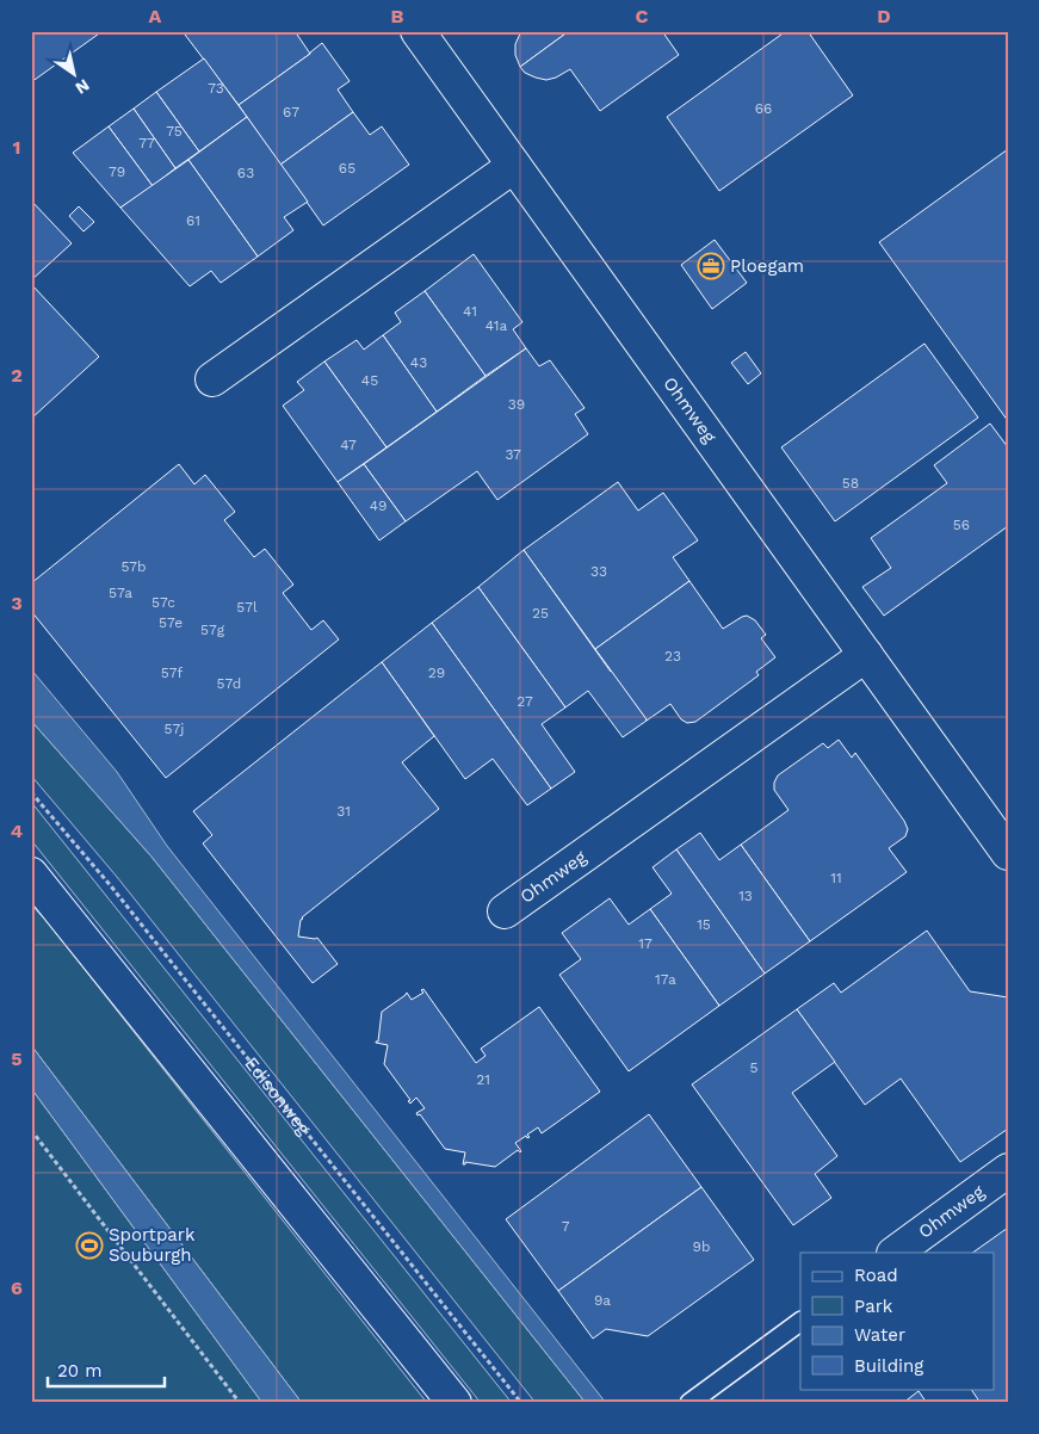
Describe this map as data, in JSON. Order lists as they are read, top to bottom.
{
  "streets": {
    "street": ["Ohmweg"],
    "path": ["Edisonweg"]
  },
  "places": {
    "office": ["Ploegam"],
    "sports": ["Sportpark Souburgh"]
  },
  "house_numbers": [
    "73",
    "66",
    "67",
    "75",
    "77",
    "65",
    "79",
    "63",
    "61",
    "41",
    "41a",
    "43",
    "45",
    "39",
    "47",
    "37",
    "58",
    "49",
    "56",
    "57b",
    "33",
    "57a",
    "57c",
    "57l",
    "25",
    "57e",
    "57g",
    "23",
    "57f",
    "29",
    "57d",
    "27",
    "57j",
    "31",
    "11",
    "13",
    "15",
    "17",
    "17a",
    "5",
    "21",
    "7",
    "9b",
    "9a"
  ],
  "legend": [
    "Road",
    "Park",
    "Water",
    "Building"
  ],
  "scale_bar": "20 m",
  "north": "bottom right",
  "grid": {
    "columns": [
      "A",
      "B",
      "C",
      "D"
    ],
    "rows": [
      "1",
      "2",
      "3",
      "4",
      "5",
      "6"
    ]
  }
}
